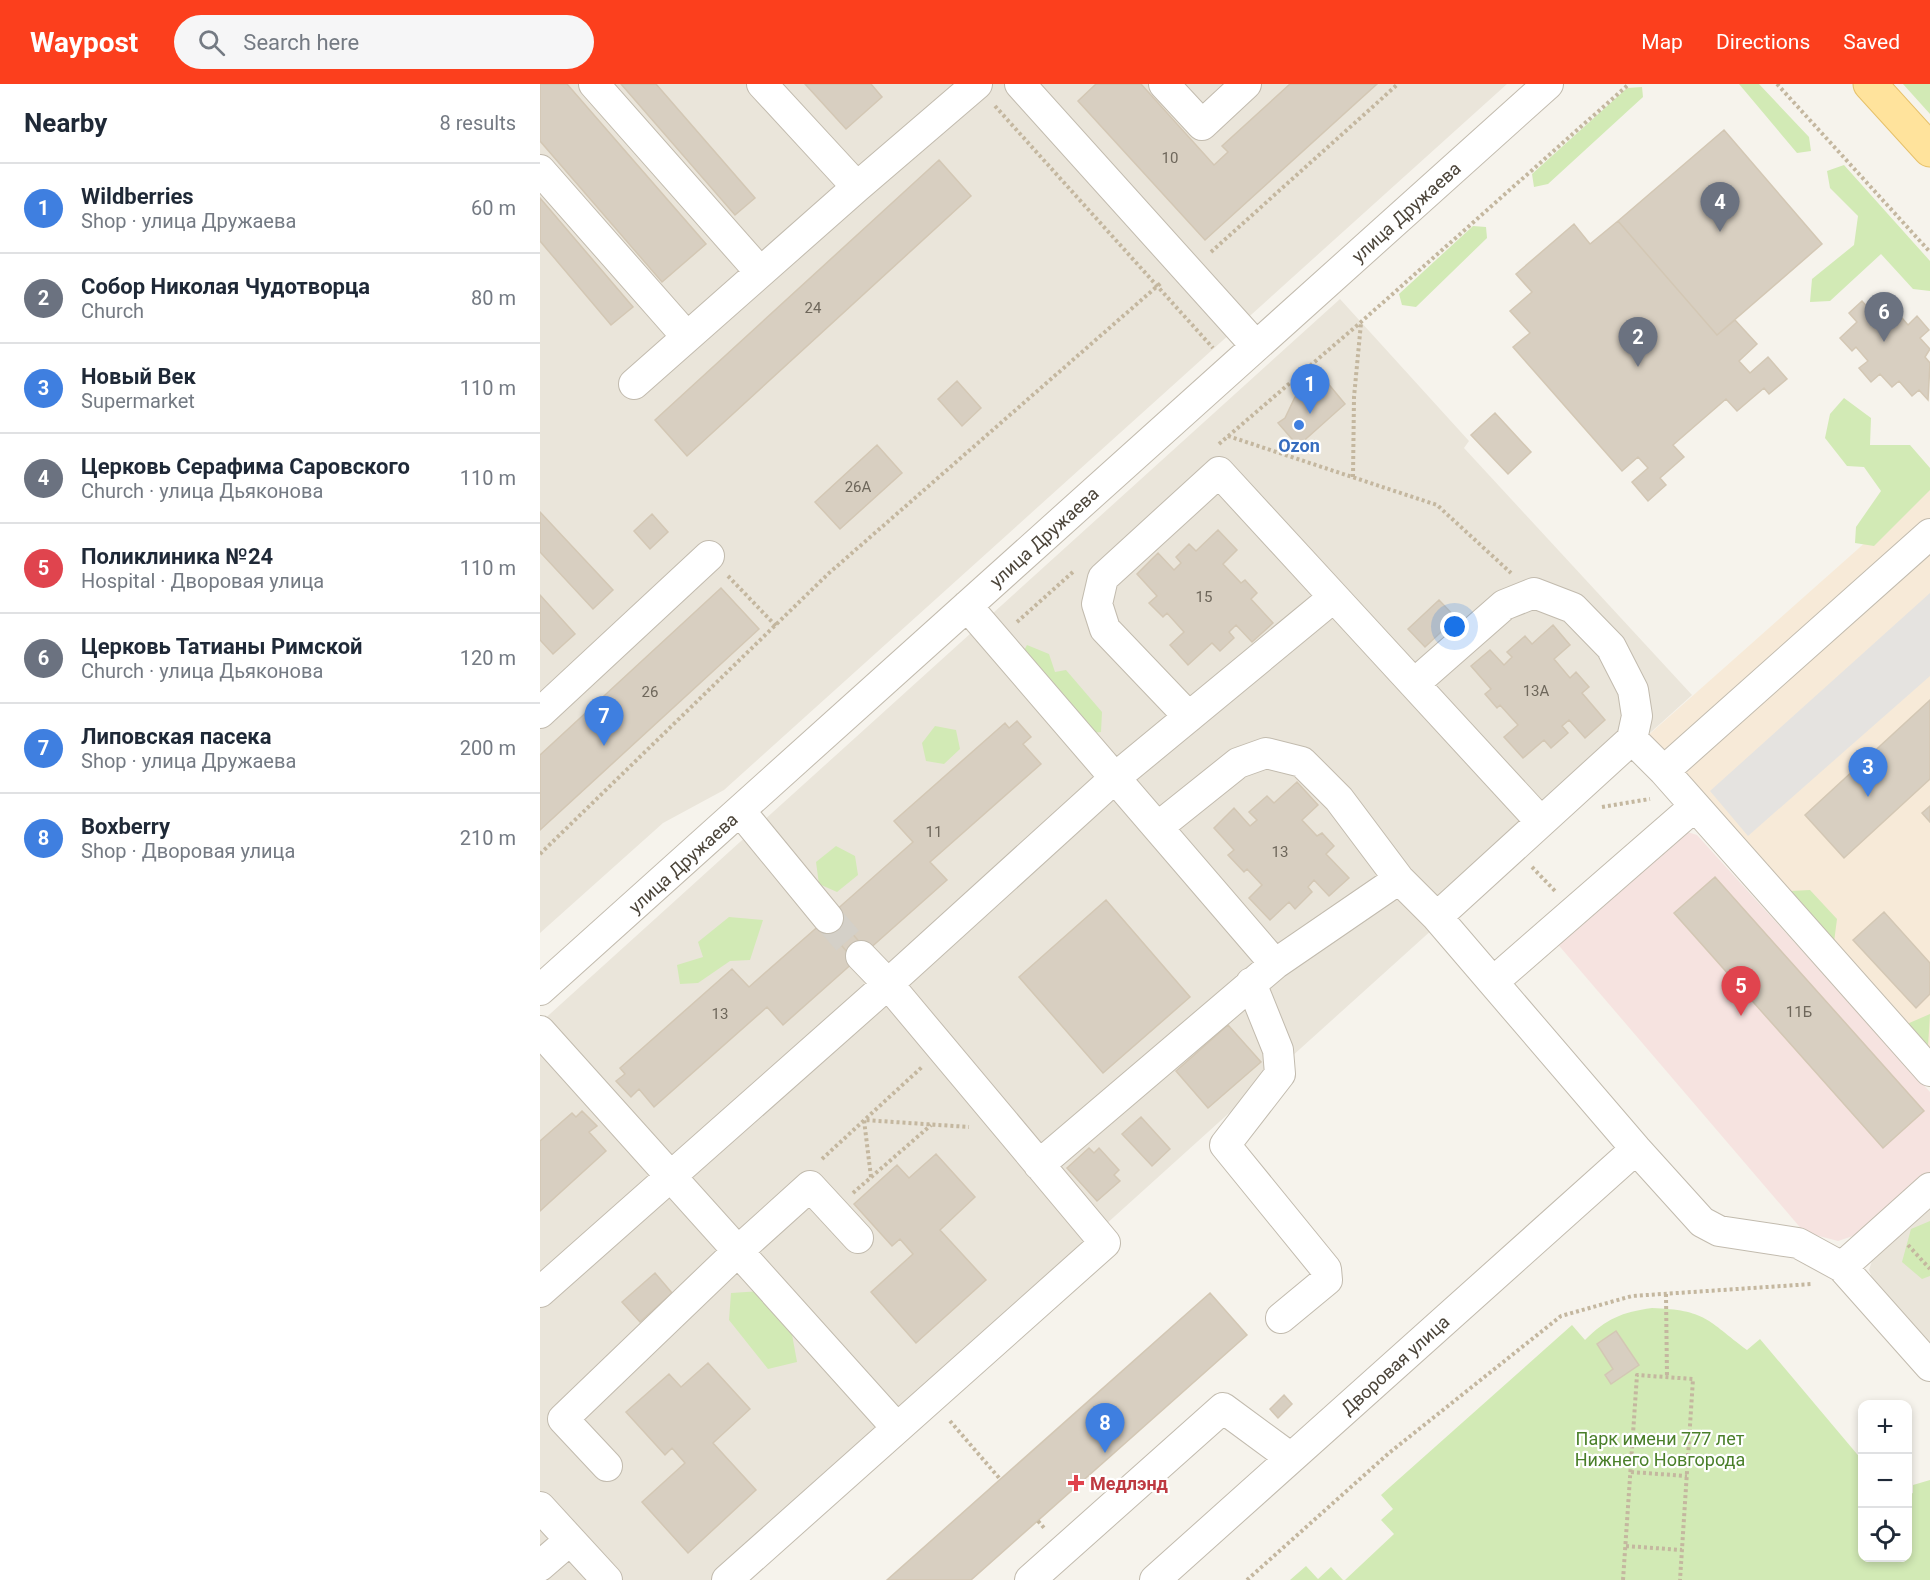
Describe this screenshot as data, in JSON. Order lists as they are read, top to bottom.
{
  "streets": {
    "street": ["улица Дружаева", "Дворовая улица"]
  },
  "parks": ["Парк имени 777 лет Нижнего Новгорода"],
  "places": {
    "other": ["Ozon"],
    "health": ["Медлэнд"]
  },
  "house_numbers": [
    "10",
    "24",
    "26А",
    "15",
    "13А",
    "26",
    "11",
    "13",
    "11Б",
    "13"
  ],
  "page": {
    "header": "Waypost",
    "search": "Search here",
    "nav": ["Map", "Directions", "Saved"],
    "heading": ["Nearby", "8 results"],
    "list": [
      {
        "mark": "1",
        "name": "Wildberries",
        "note": "Shop · улица Дружаева",
        "value": "60 m"
      },
      {
        "mark": "2",
        "name": "Собор Николая Чудотворца",
        "note": "Church",
        "value": "80 m"
      },
      {
        "mark": "3",
        "name": "Новый Век",
        "note": "Supermarket",
        "value": "110 m"
      },
      {
        "mark": "4",
        "name": "Церковь Серафима Саровского",
        "note": "Church · улица Дьяконова",
        "value": "110 m"
      },
      {
        "mark": "5",
        "name": "Поликлиника №24",
        "note": "Hospital · Дворовая улица",
        "value": "110 m"
      },
      {
        "mark": "6",
        "name": "Церковь Татианы Римской",
        "note": "Church · улица Дьяконова",
        "value": "120 m"
      },
      {
        "mark": "7",
        "name": "Липовская пасека",
        "note": "Shop · улица Дружаева",
        "value": "200 m"
      },
      {
        "mark": "8",
        "name": "Boxberry",
        "note": "Shop · Дворовая улица",
        "value": "210 m"
      }
    ],
    "pins": [
      "4",
      "6",
      "2",
      "1",
      "7",
      "3",
      "5",
      "8"
    ],
    "map_buttons": ["+", "−"]
  }
}
